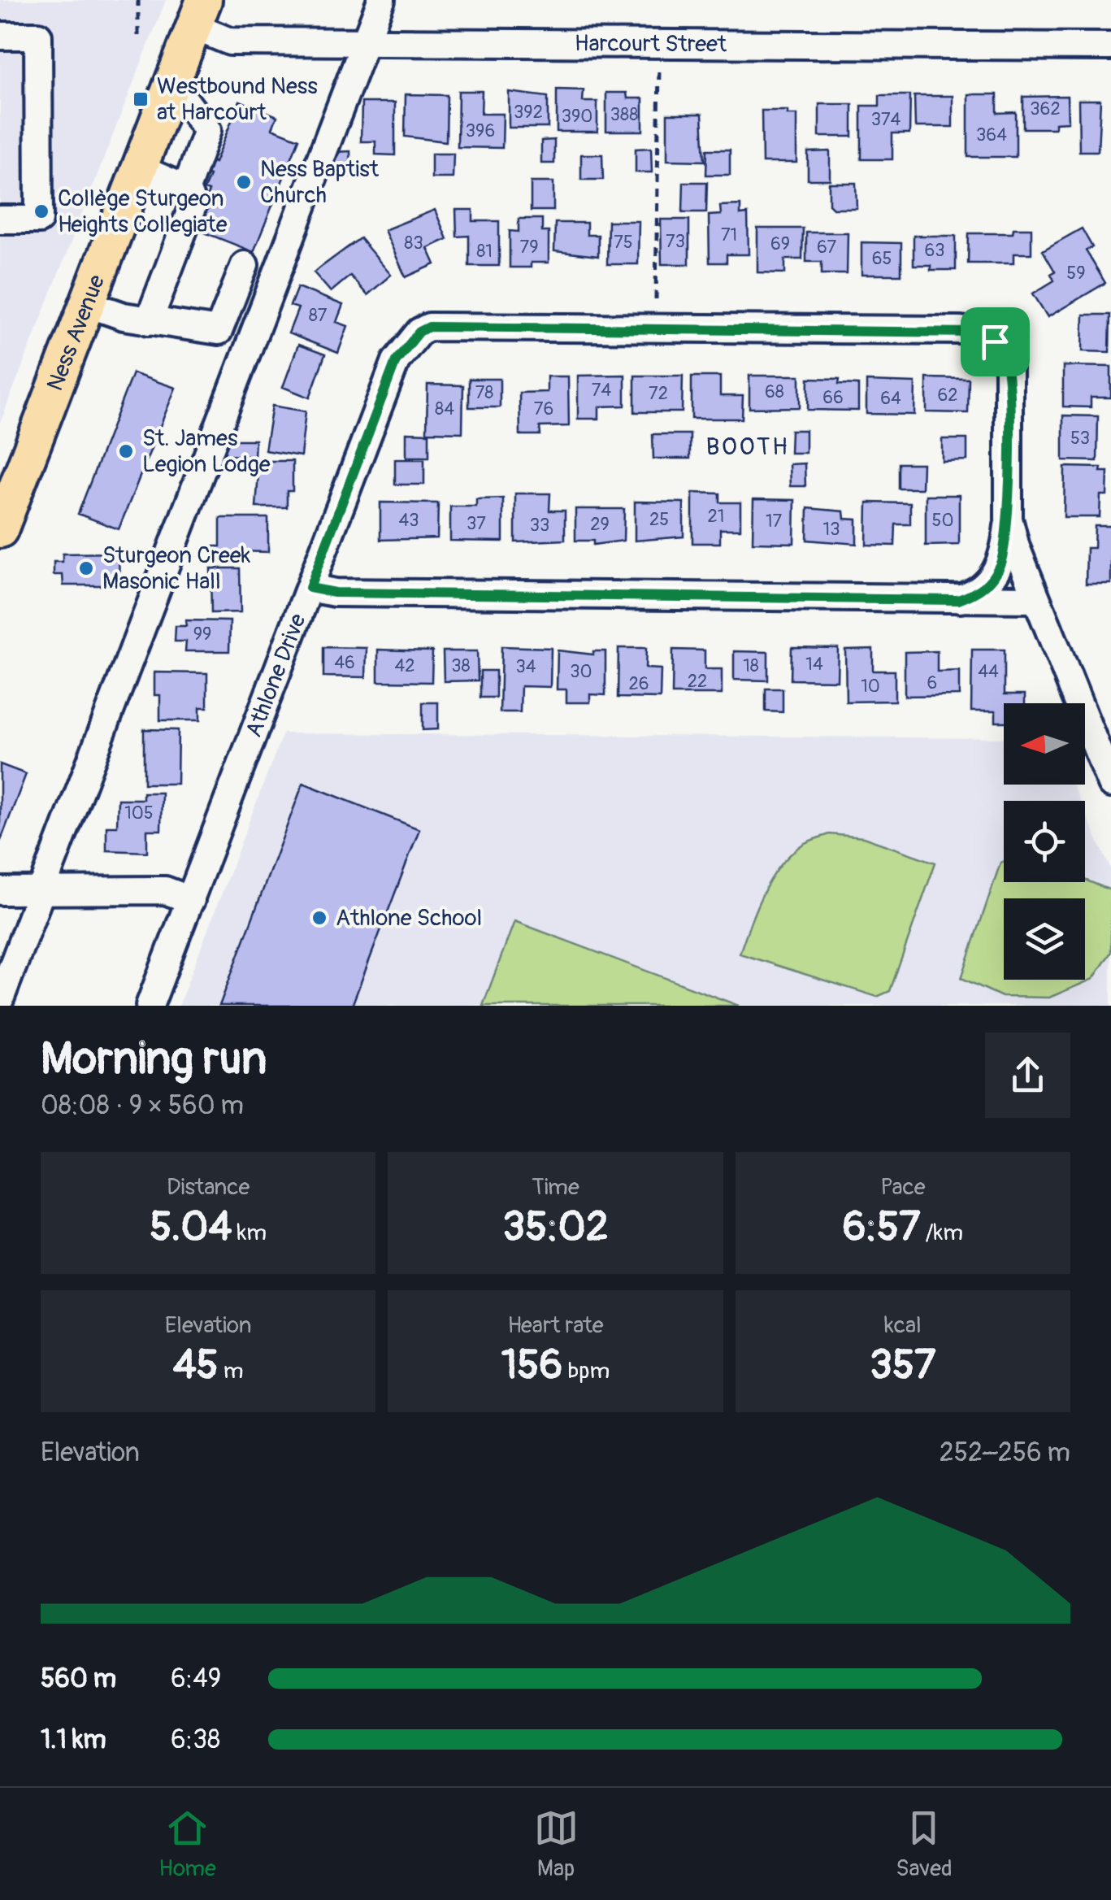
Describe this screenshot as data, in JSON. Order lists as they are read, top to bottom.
{
  "streets": {
    "main road": ["Ness Avenue"],
    "street": ["Harcourt Street", "Athlone Drive"]
  },
  "crossings": [
    ["Harcourt Street", "Ness Avenue"]
  ],
  "districts": ["BOOTH"],
  "places": {
    "transit": ["Westbound Ness at Harcourt"],
    "other": [
      "Ness Baptist Church",
      "Collège Sturgeon Heights Collegiate",
      "St. James Legion Lodge",
      "Sturgeon Creek Masonic Hall",
      "Athlone School"
    ]
  },
  "house_numbers": [
    "362",
    "392",
    "388",
    "390",
    "374",
    "396",
    "364",
    "71",
    "73",
    "75",
    "83",
    "69",
    "79",
    "67",
    "63",
    "81",
    "65",
    "59",
    "87",
    "74",
    "68",
    "78",
    "72",
    "62",
    "66",
    "64",
    "84",
    "76",
    "53",
    "21",
    "25",
    "43",
    "50",
    "17",
    "37",
    "29",
    "33",
    "13",
    "99",
    "46",
    "14",
    "42",
    "38",
    "18",
    "34",
    "30",
    "44",
    "22",
    "6",
    "26",
    "10",
    "105"
  ],
  "north": "left",
  "page": {
    "heading": ["Morning run", "08:08 · 9 × 560 m"],
    "stats": [
      ["Distance", "5.04 km"],
      ["Time", "35:02"],
      ["Pace", "6:57 /km"],
      ["Elevation", "45 m"],
      ["Heart rate", "156 bpm"],
      ["kcal", "357"]
    ],
    "chart": ["Elevation", "252–256 m"],
    "list": [
      {
        "name": "560 m",
        "note": "6:49"
      },
      {
        "name": "1.1 km",
        "note": "6:38"
      }
    ],
    "tabs": ["Home", "Map", "Saved"]
  }
}
